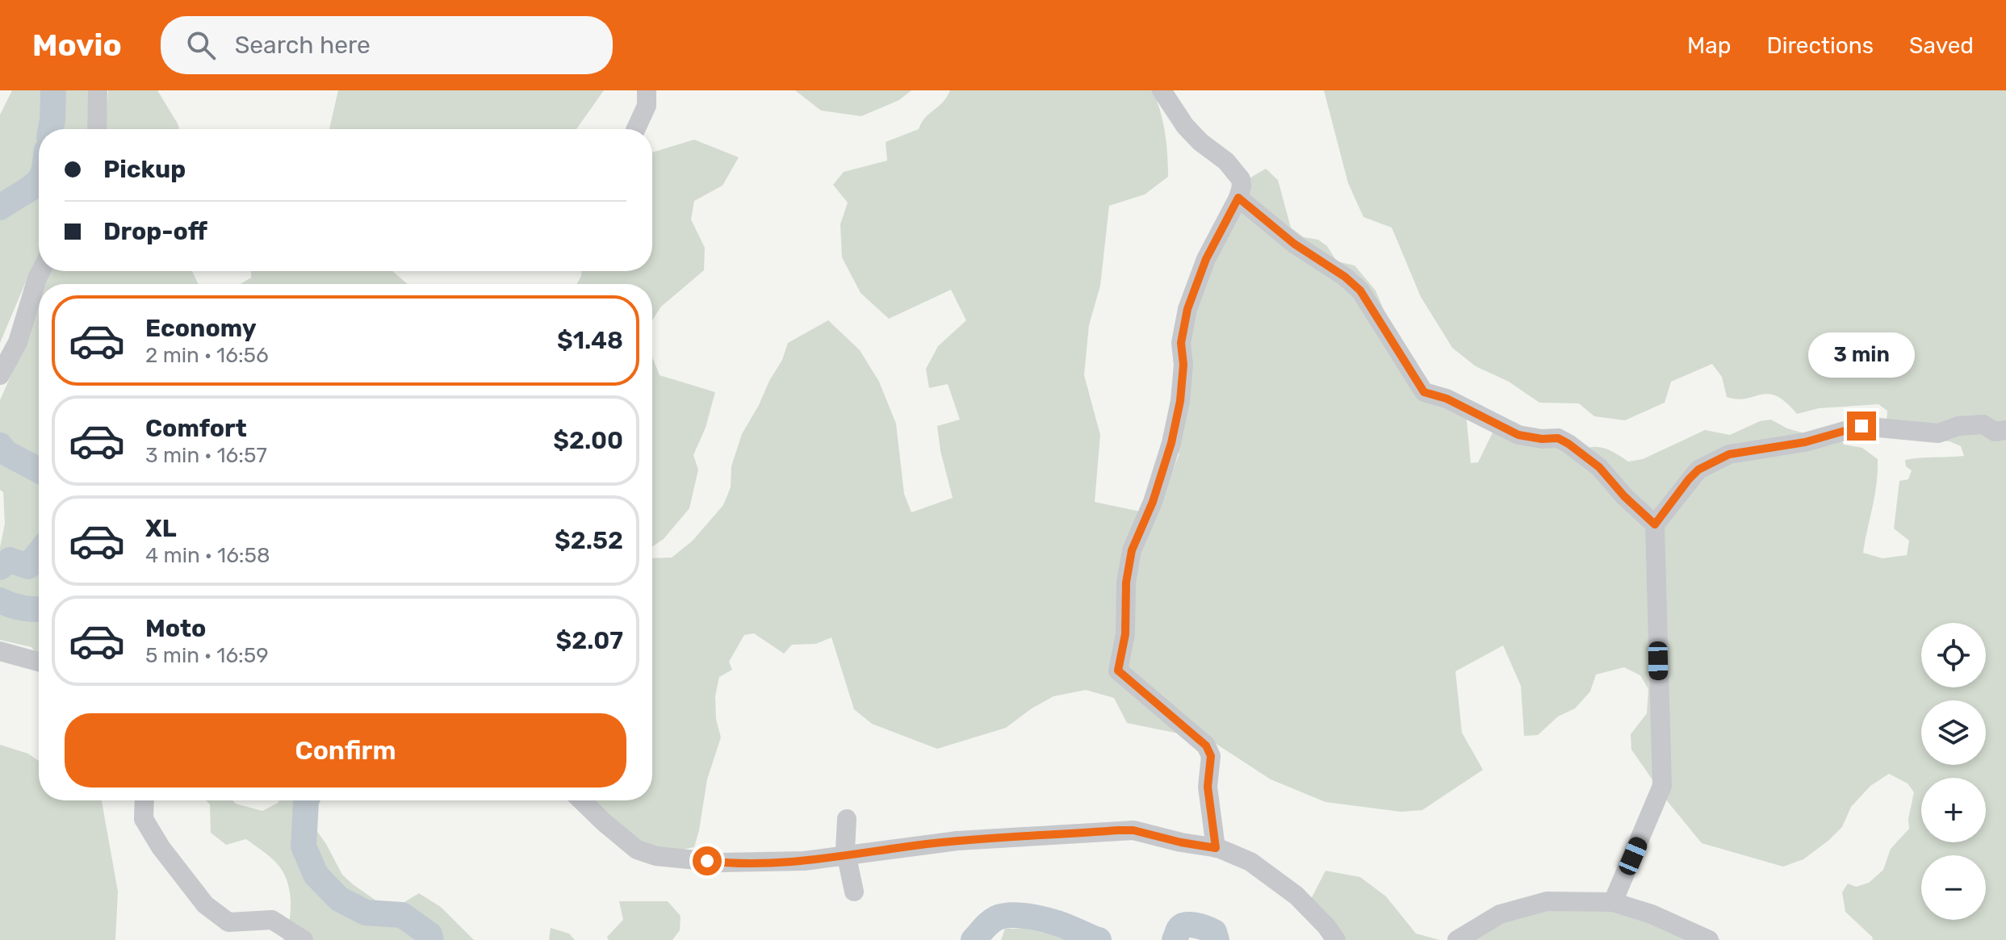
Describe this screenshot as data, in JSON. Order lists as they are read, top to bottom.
{
  "page": {
    "header": "Movio",
    "search": "Search here",
    "nav": ["Map", "Directions", "Saved"],
    "banner": ["Pickup", "Drop-off"],
    "list": [
      {
        "name": "Economy",
        "note": "2 min · 16:56",
        "value": "$1.48"
      },
      {
        "name": "Comfort",
        "note": "3 min · 16:57",
        "value": "$2.00"
      },
      {
        "name": "XL",
        "note": "4 min · 16:58",
        "value": "$2.52"
      },
      {
        "name": "Moto",
        "note": "5 min · 16:59",
        "value": "$2.07"
      }
    ],
    "bubble": "3 min",
    "map_buttons": ["+", "−"],
    "buttons": "Confirm"
  }
}
